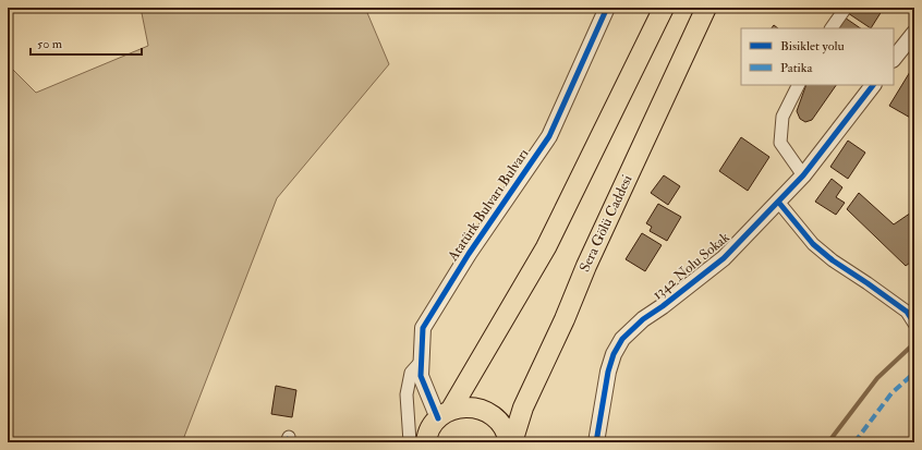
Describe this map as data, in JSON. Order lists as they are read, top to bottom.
{
  "streets": {
    "main road": ["Sera Gölü Caddesi"],
    "street": ["Atatürk Bulvarı Bulvarı", "1342 Nolu Sokak"]
  },
  "crossings": [
    ["Atatürk Bulvarı Bulvarı", "Sera Gölü Caddesi"]
  ],
  "legend": ["Bisiklet yolu", "Patika"],
  "scale_bar": "50 m"
}
